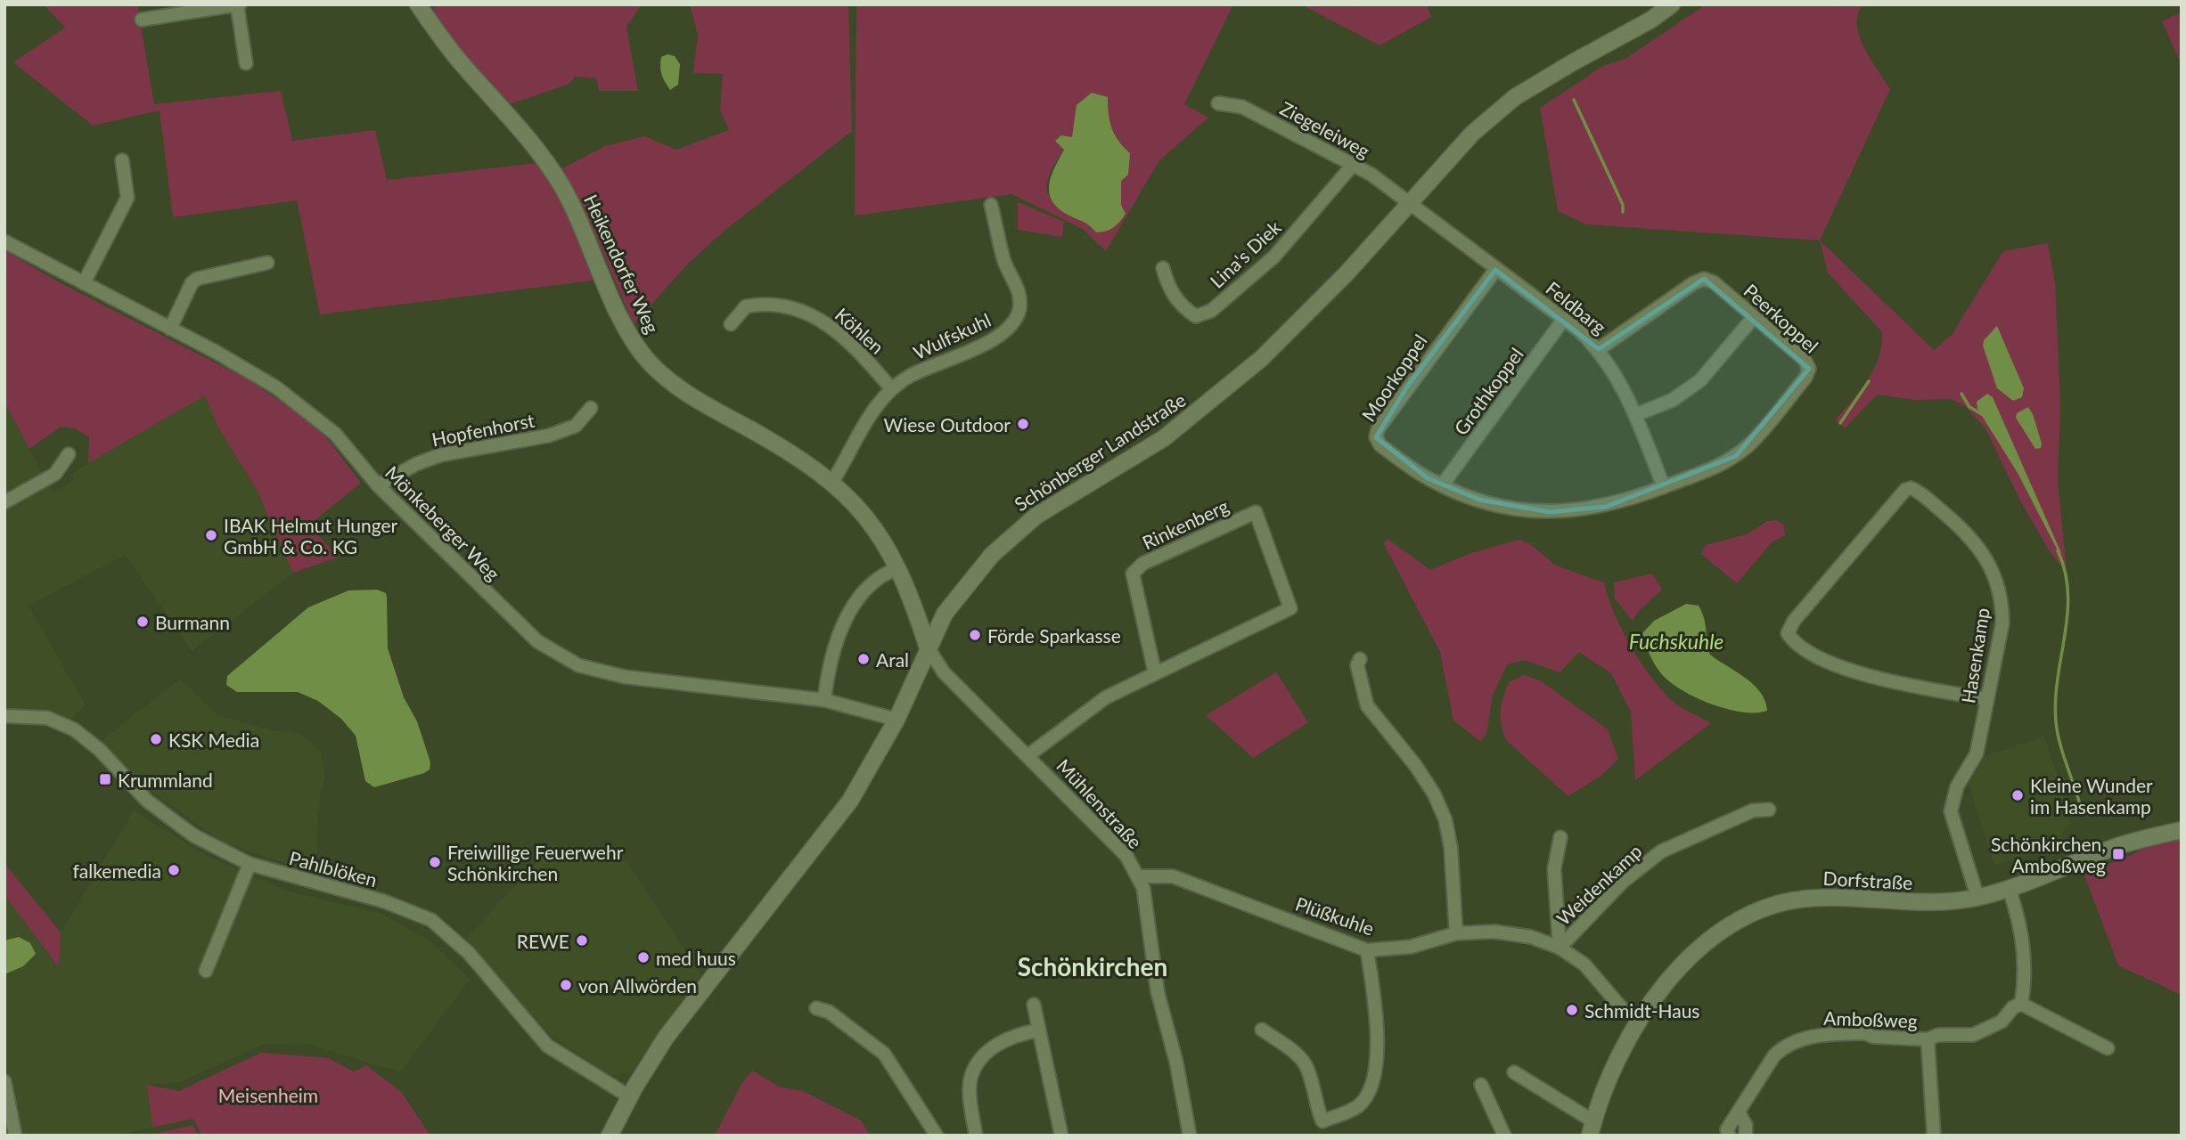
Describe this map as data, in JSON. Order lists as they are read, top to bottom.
{
  "streets": {
    "main road": ["Heikendorfer Weg", "Schönberger Landstraße", "Dorfstraße"],
    "street": [
      "Ziegeleiweg",
      "Lina's Diek",
      "Feldbarg",
      "Peerkoppel",
      "Köhlen",
      "Wulfskuhl",
      "Moorkoppel",
      "Grothkoppel",
      "Hopfenhorst",
      "Mönkeberger Weg",
      "Rinkenberg",
      "Hasenkamp",
      "Mühlenstraße",
      "Pahlblöken",
      "Weidenkamp",
      "Plüßkuhle",
      "Amboßweg"
    ]
  },
  "crossings": [
    ["Ziegeleiweg", "Lina's Diek"],
    ["Ziegeleiweg", "Feldbarg"],
    ["Ziegeleiweg", "Schönberger Landstraße"],
    ["Heikendorfer Weg", "Wulfskuhl"],
    ["Heikendorfer Weg", "Schönberger Landstraße"],
    ["Heikendorfer Weg", "Mühlenstraße"],
    ["Feldbarg", "Peerkoppel"],
    ["Feldbarg", "Moorkoppel"],
    ["Feldbarg", "Grothkoppel"],
    ["Feldbarg", "Schönberger Landstraße"],
    ["Peerkoppel", "Moorkoppel"],
    ["Köhlen", "Wulfskuhl"],
    ["Moorkoppel", "Grothkoppel"],
    ["Hopfenhorst", "Mönkeberger Weg"],
    ["Schönberger Landstraße", "Mönkeberger Weg"],
    ["Schönberger Landstraße", "Mühlenstraße"],
    ["Schönberger Landstraße", "Pahlblöken"],
    ["Rinkenberg", "Mühlenstraße"],
    ["Hasenkamp", "Dorfstraße"],
    ["Mühlenstraße", "Plüßkuhle"],
    ["Dorfstraße", "Plüßkuhle"],
    ["Weidenkamp", "Plüßkuhle"]
  ],
  "districts": ["Schönkirchen"],
  "water": ["Fuchskuhle"],
  "parks": ["Meisenheim"],
  "places": {
    "other": [
      "Wiese Outdoor",
      "IBAK Helmut Hunger GmbH & Co. KG",
      "Burmann",
      "Förde Sparkasse",
      "Aral",
      "KSK Media",
      "Kleine Wunder im Hasenkamp",
      "Freiwillige Feuerwehr Schönkirchen",
      "falkemedia",
      "REWE",
      "med huus",
      "von Allwörden",
      "Schmidt-Haus"
    ],
    "transit": ["Krummland", "Schönkirchen, Amboßweg"]
  }
}
